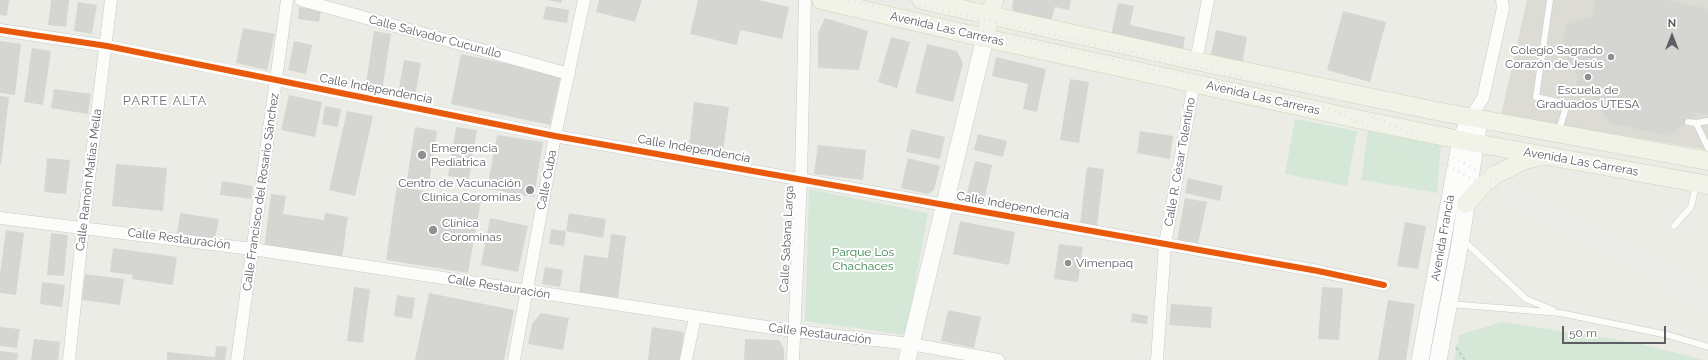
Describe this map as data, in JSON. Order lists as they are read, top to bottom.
{
  "streets": {
    "main road": ["Avenida Las Carreras", "Avenida Francia"],
    "street": [
      "Calle Salvador Cucurullo",
      "Calle Independencia",
      "Calle R. César Tolentino",
      "Calle Ramón Matías Mella",
      "Calle Cuba",
      "Calle Francisco del Rosario Sánchez",
      "Calle Restauración",
      "Calle Sabana Larga"
    ]
  },
  "crossings": [
    ["Avenida Las Carreras", "Calle R. César Tolentino"],
    ["Avenida Las Carreras", "Avenida Francia"],
    ["Calle Salvador Cucurullo", "Calle Cuba"],
    ["Calle Independencia", "Calle R. César Tolentino"],
    ["Calle Independencia", "Calle Ramón Matías Mella"],
    ["Calle Independencia", "Calle Cuba"],
    ["Calle Independencia", "Calle Francisco del Rosario Sánchez"],
    ["Calle Independencia", "Calle Sabana Larga"],
    ["Calle Ramón Matías Mella", "Calle Restauración"],
    ["Calle Cuba", "Calle Restauración"],
    ["Calle Francisco del Rosario Sánchez", "Calle Restauración"],
    ["Calle Restauración", "Calle Sabana Larga"]
  ],
  "districts": ["PARTE ALTA"],
  "parks": ["Parque Los Chachaces"],
  "places": [
    "Colegio Sagrado Corazón de Jesús",
    "Escuela de Graduados UTESA",
    "Emergencia Pediatrica",
    "Centro de Vacunación Clínica Corominas",
    "Clínica Corominas",
    "Vimenpaq"
  ],
  "scale_bar": "50 m",
  "north": "top"
}
